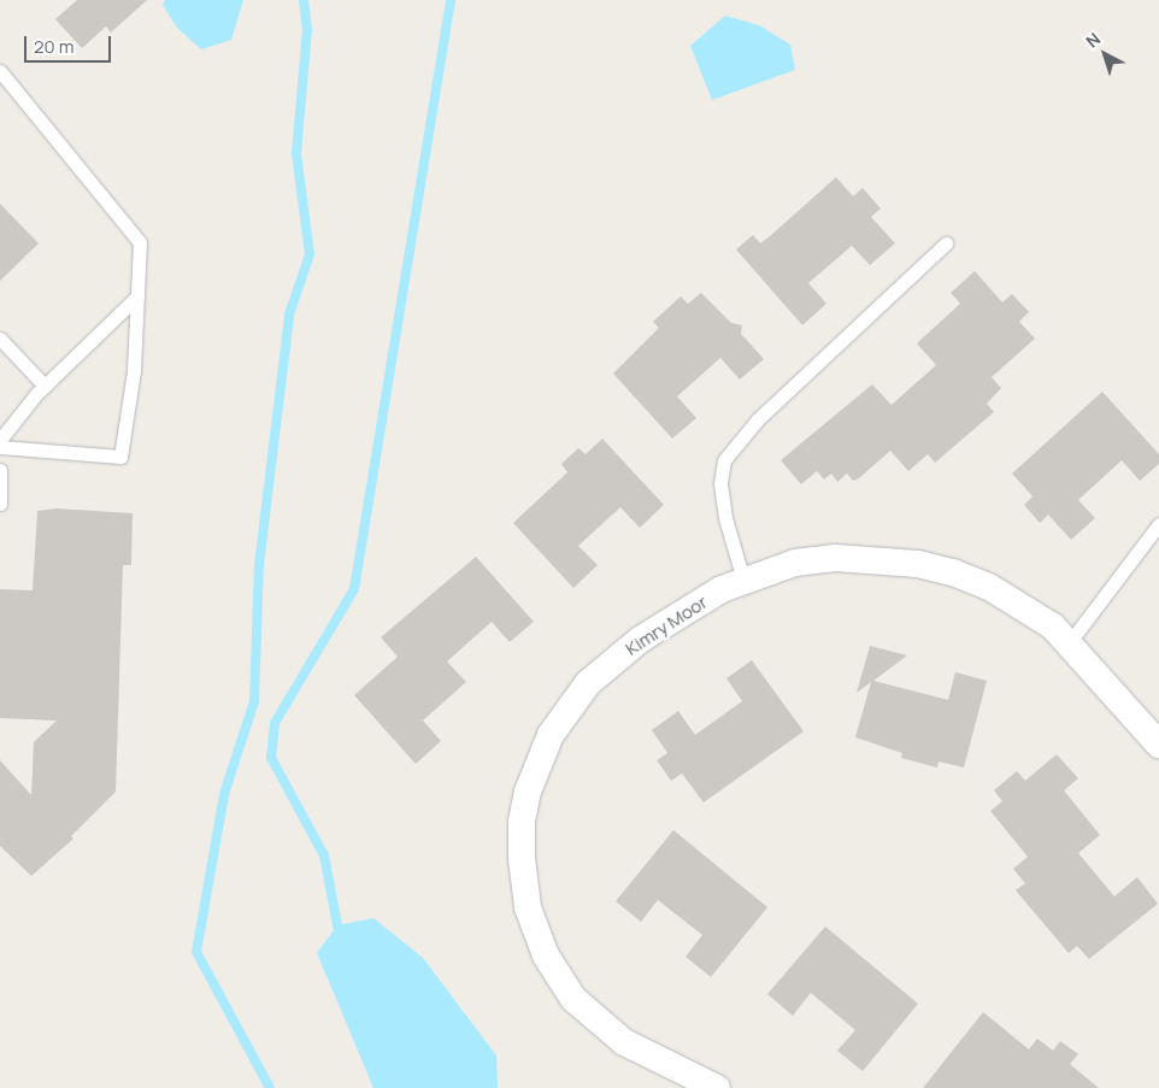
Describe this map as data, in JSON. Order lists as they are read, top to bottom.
{
  "streets": {
    "street": ["Kimry Moor"]
  },
  "scale_bar": "20 m",
  "north": "top left"
}
